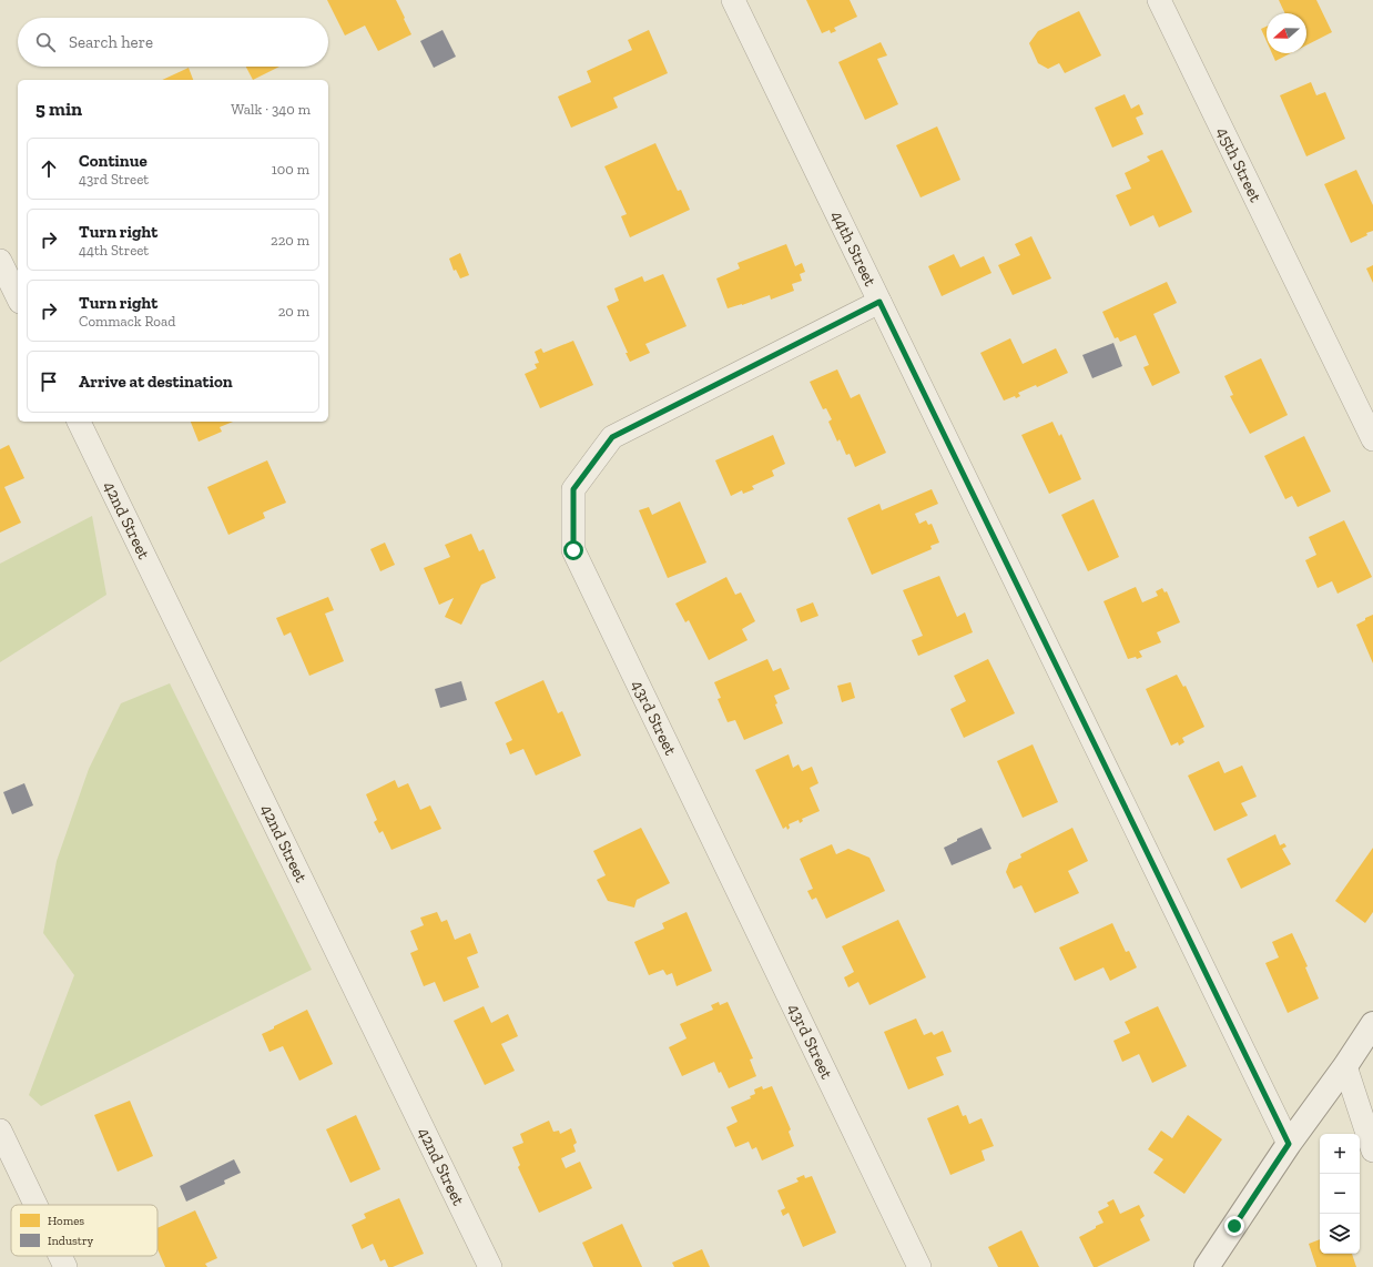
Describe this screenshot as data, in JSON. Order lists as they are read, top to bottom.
{
  "streets": {
    "street": [
      "45th Street",
      "44th Street",
      "42nd Street",
      "43rd Street"
    ]
  },
  "crossings": [
    ["44th Street", "43rd Street"]
  ],
  "legend": ["Homes", "Industry"],
  "north": "left",
  "page": {
    "search": "Search here",
    "heading": ["5 min", "Walk · 340 m"],
    "list": [
      ["Continue", "43rd Street", "100 m"],
      ["Turn right", "44th Street", "220 m"],
      ["Turn right", "Commack Road", "20 m"],
      "Arrive at destination"
    ],
    "map_buttons": ["+", "−"]
  }
}
